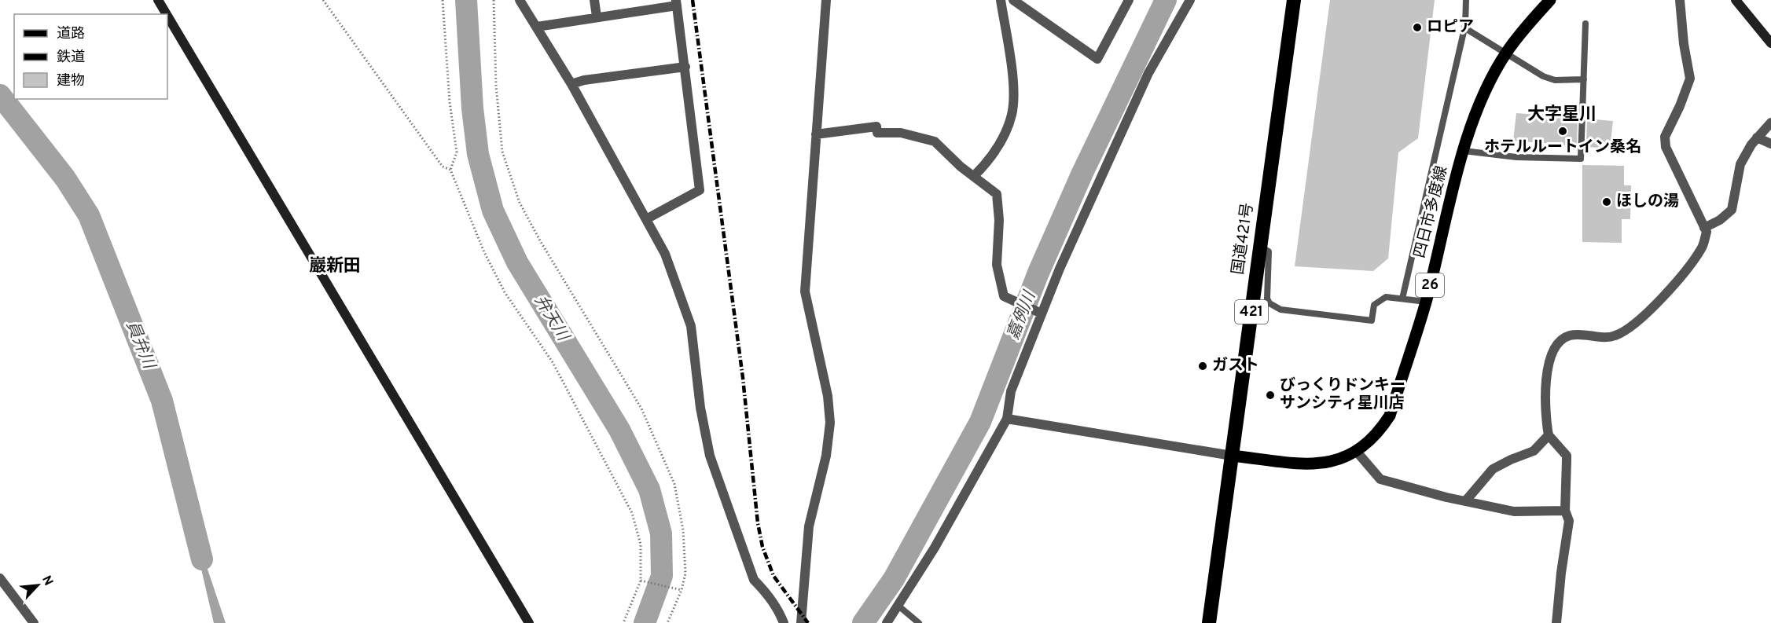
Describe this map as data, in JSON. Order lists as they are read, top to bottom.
{
  "streets": {
    "highway": ["国道421号", "421"],
    "main road": ["四日市多度線", "26"]
  },
  "crossings": [
    ["四日市多度線", "国道421号"]
  ],
  "districts": ["大字星川", "巖新田"],
  "water": ["嘉例川", "弁天川", "員弁川"],
  "places": [
    "ロピア",
    "ホテルルートイン桑名",
    "ほしの湯",
    "ガスト",
    "びっくりドンキー サンシティ星川店"
  ],
  "legend": ["道路", "鉄道", "建物"],
  "north": "top right"
}
